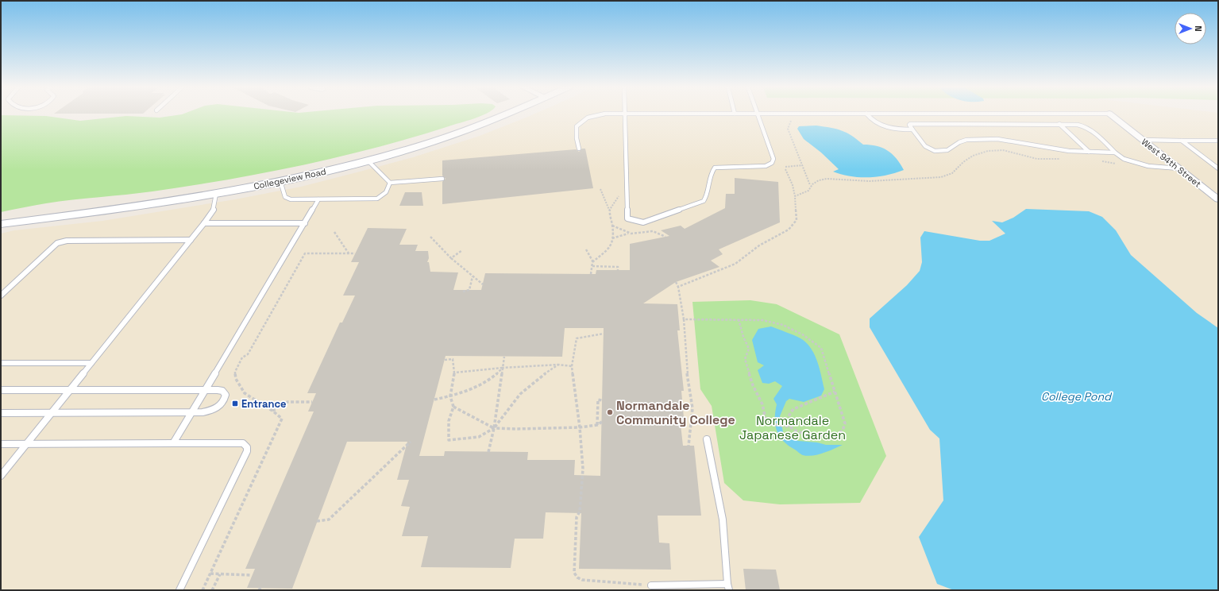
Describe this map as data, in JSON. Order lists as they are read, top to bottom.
{
  "streets": {
    "street": ["West 94th Street", "Collegeview Road"]
  },
  "water": ["College Pond"],
  "parks": ["Normandale Japanese Garden"],
  "places": {
    "transit": ["Entrance"],
    "other": ["Normandale Community College"]
  },
  "north": "right"
}
